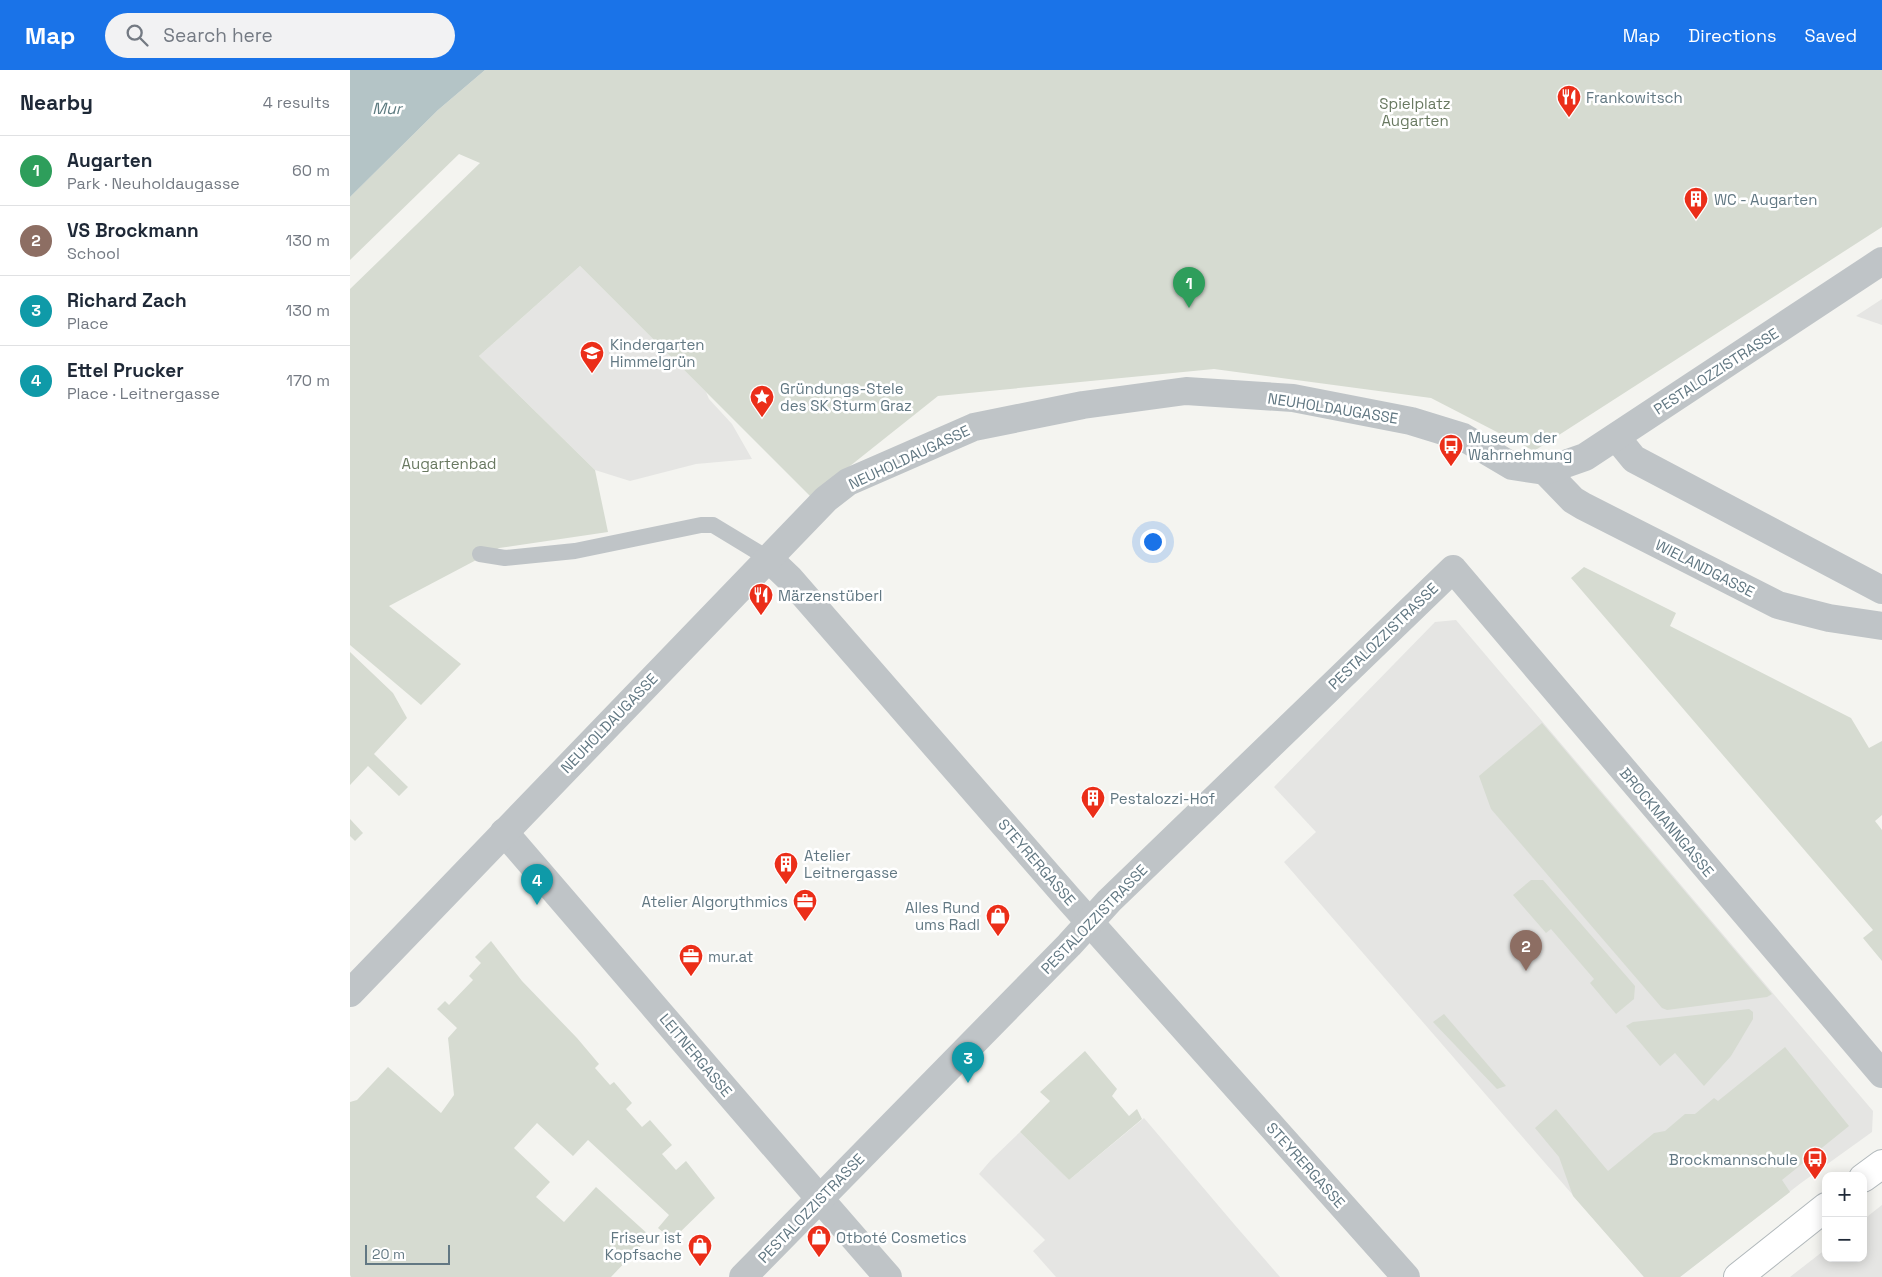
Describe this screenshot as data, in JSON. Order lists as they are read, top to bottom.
{
  "streets": {
    "street": [
      "PESTALOZZISTRASSE",
      "NEUHOLDAUGASSE",
      "WIELANDGASSE",
      "BROCKMANNGASSE",
      "STEYRERGASSE",
      "LEITNERGASSE"
    ]
  },
  "crossings": [
    ["PESTALOZZISTRASSE", "NEUHOLDAUGASSE"],
    ["PESTALOZZISTRASSE", "WIELANDGASSE"],
    ["PESTALOZZISTRASSE", "BROCKMANNGASSE"],
    ["PESTALOZZISTRASSE", "STEYRERGASSE"],
    ["PESTALOZZISTRASSE", "LEITNERGASSE"],
    ["NEUHOLDAUGASSE", "WIELANDGASSE"],
    ["NEUHOLDAUGASSE", "STEYRERGASSE"],
    ["NEUHOLDAUGASSE", "LEITNERGASSE"]
  ],
  "water": ["Mur"],
  "parks": ["Spielplatz Augarten", "Augartenbad"],
  "places": {
    "restaurant": ["Frankowitsch", "Märzenstüberl"],
    "building": ["WC - Augarten", "Pestalozzi-Hof", "Atelier Leitnergasse"],
    "school or university": ["Kindergarten Himmelgrün"],
    "place": ["Gründungs-Stele des SK Sturm Graz"],
    "bus stop": ["Museum der Wahrnehmung", "Brockmannschule"],
    "office": ["Atelier Algorythmics", "mur.at"],
    "shop": ["Alles Rund ums Radl", "Otboté Cosmetics", "Friseur ist Kopfsache"]
  },
  "scale_bar": "20 m",
  "page": {
    "header": "Map",
    "search": "Search here",
    "nav": ["Map", "Directions", "Saved"],
    "heading": ["Nearby", "4 results"],
    "list": [
      {
        "mark": "1",
        "name": "Augarten",
        "note": "Park · Neuholdaugasse",
        "value": "60 m"
      },
      {
        "mark": "2",
        "name": "VS Brockmann",
        "note": "School",
        "value": "130 m"
      },
      {
        "mark": "3",
        "name": "Richard Zach",
        "note": "Place",
        "value": "130 m"
      },
      {
        "mark": "4",
        "name": "Ettel Prucker",
        "note": "Place · Leitnergasse",
        "value": "170 m"
      }
    ],
    "pins": [
      "1",
      "4",
      "2",
      "3"
    ],
    "map_buttons": ["+", "−"],
    "scale": "20 m"
  }
}
